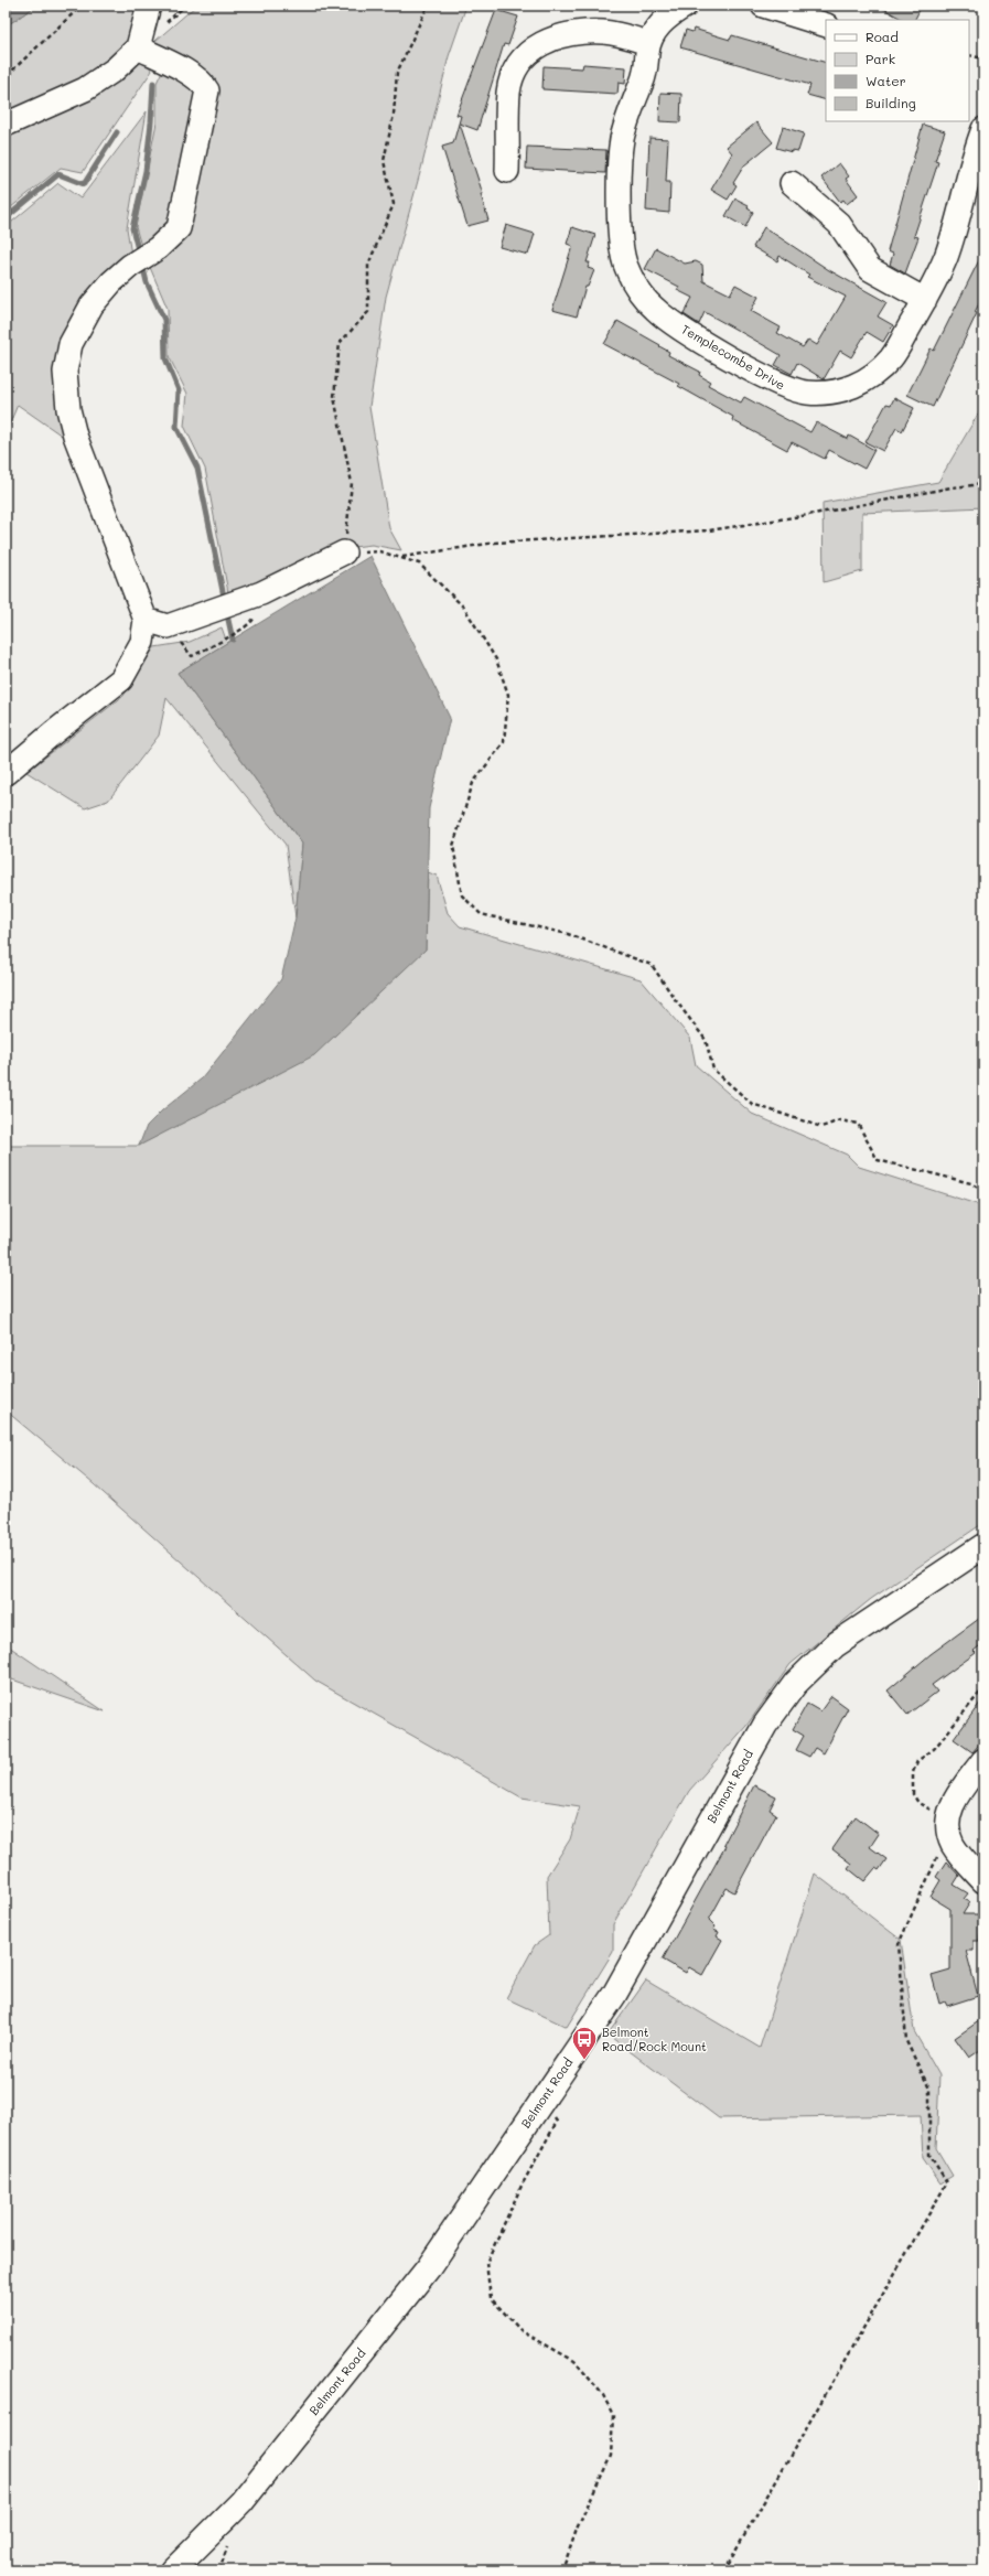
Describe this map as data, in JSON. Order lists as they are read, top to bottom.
{
  "streets": {
    "main road": ["Belmont Road"],
    "street": ["Templecombe Drive"]
  },
  "places": {
    "bus stop": ["Belmont Road/Rock Mount"]
  },
  "legend": [
    "Road",
    "Park",
    "Water",
    "Building"
  ]
}
